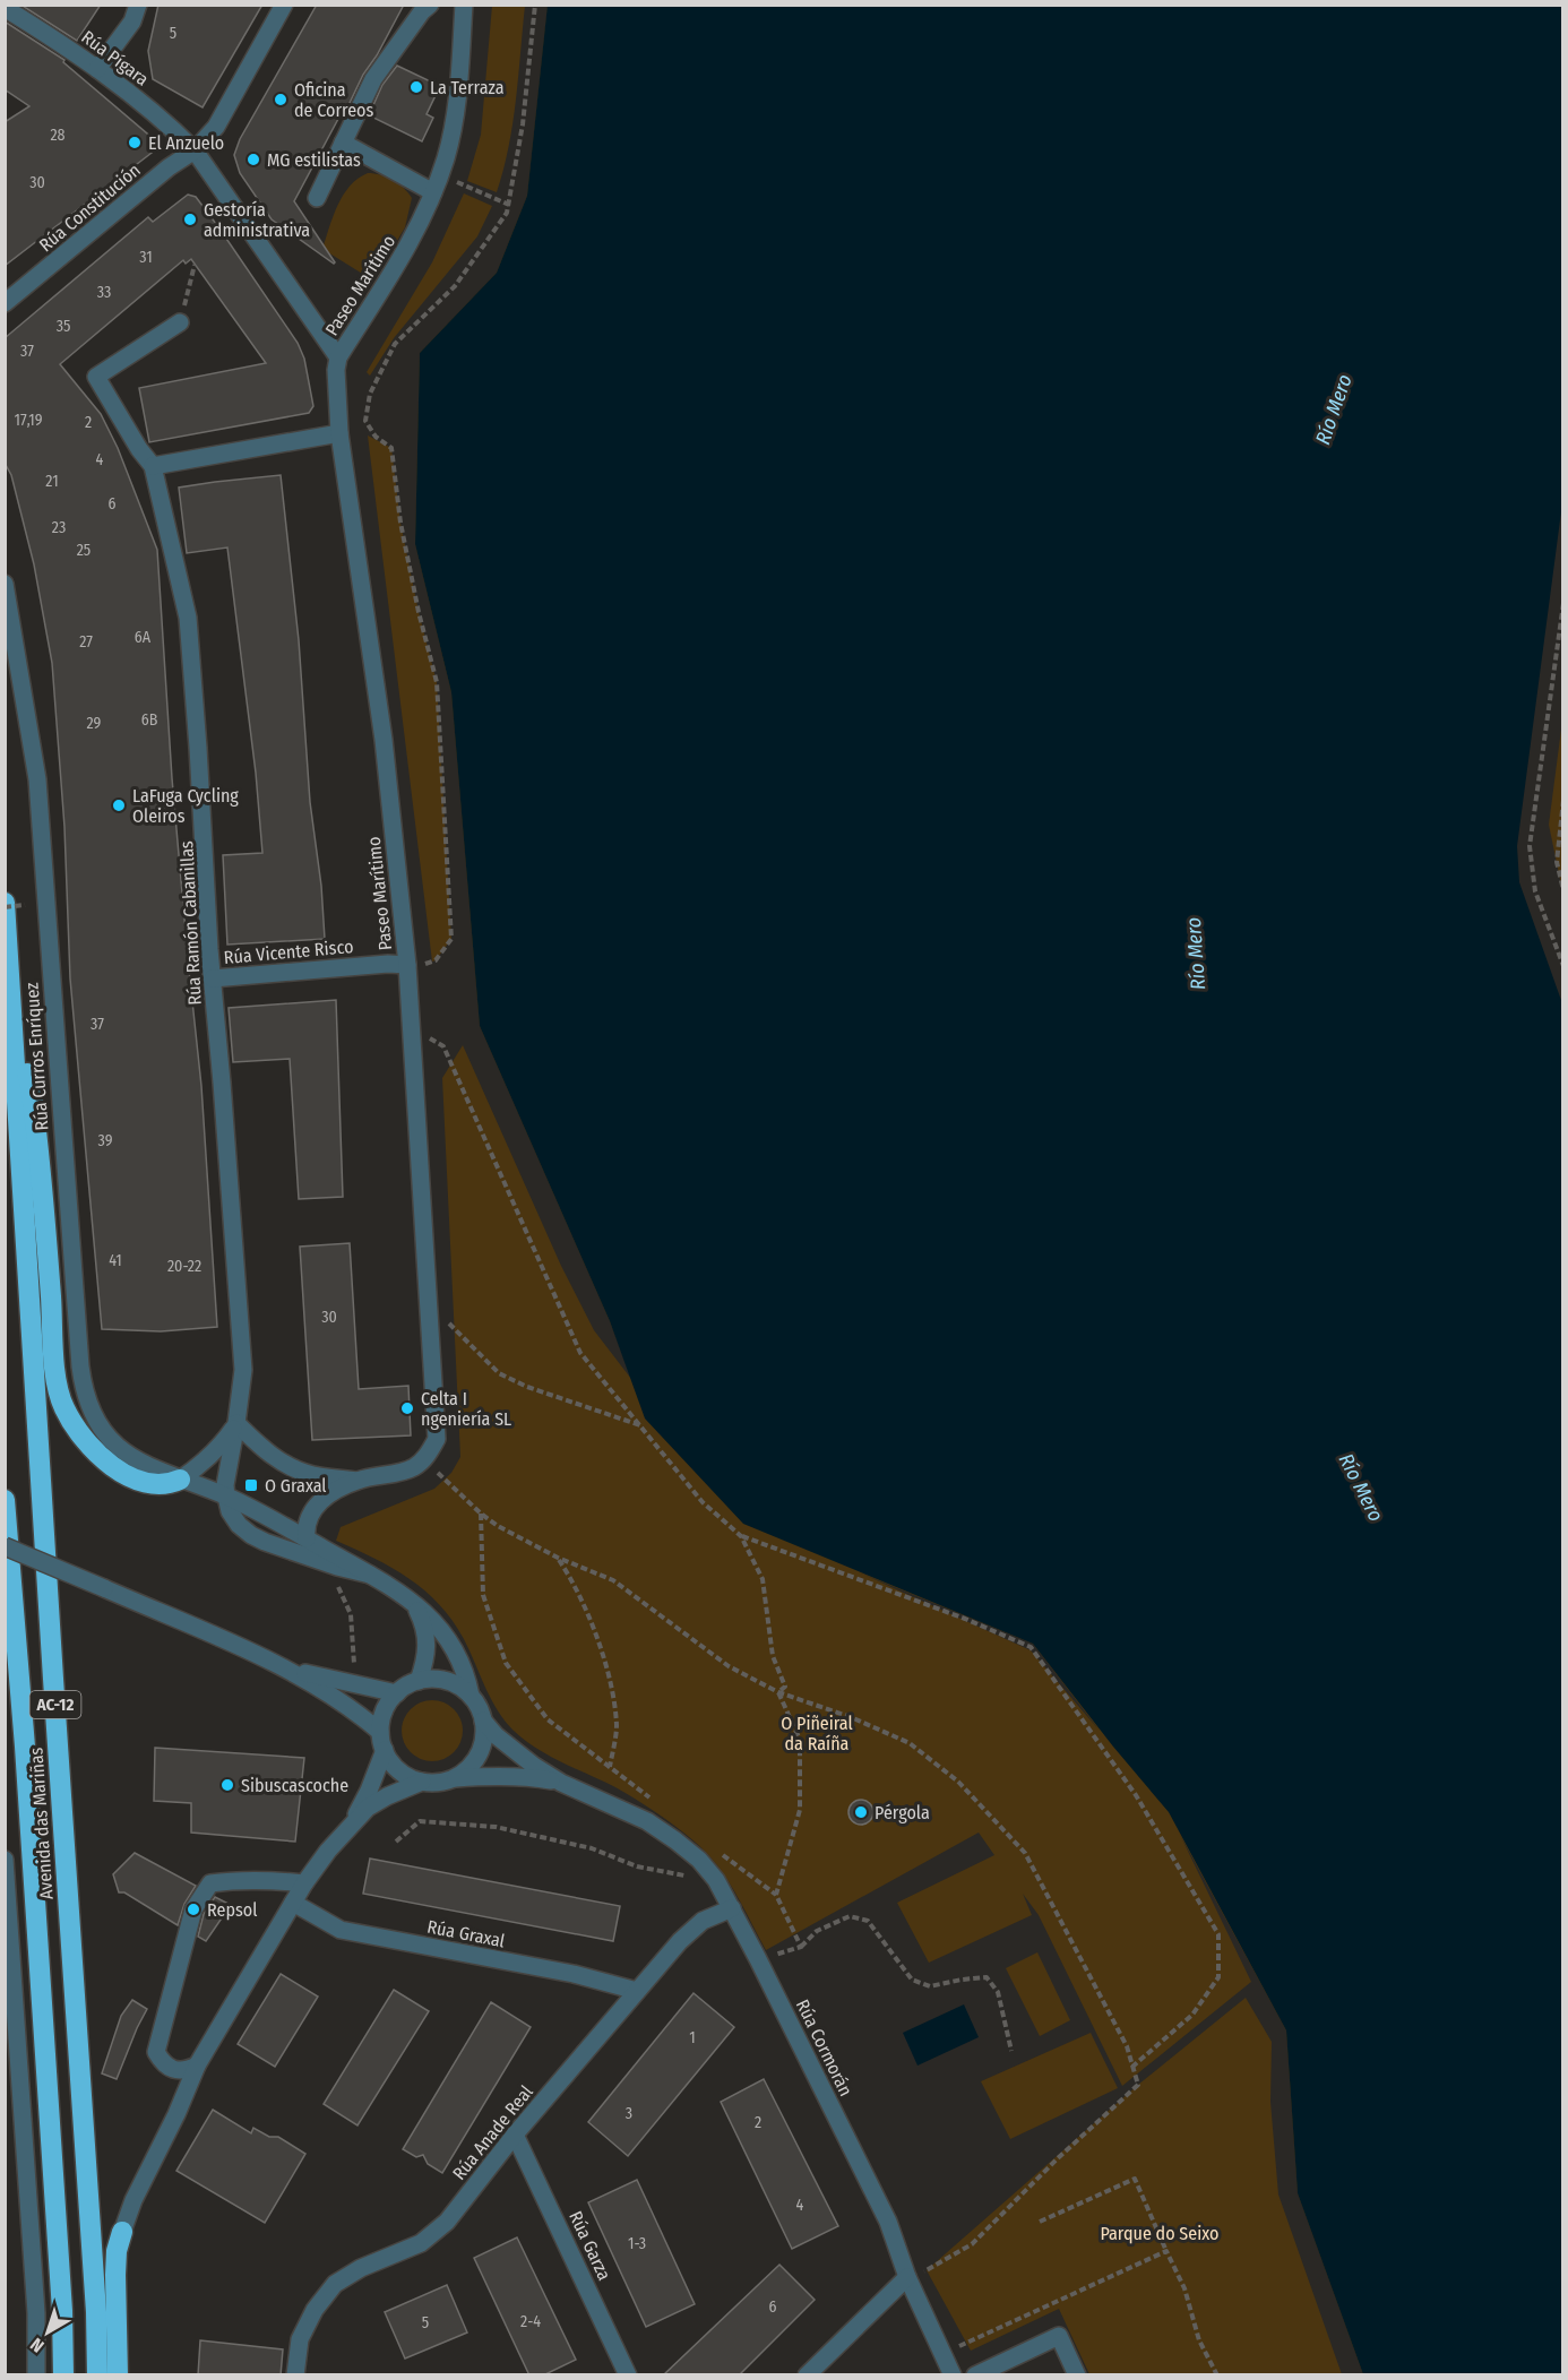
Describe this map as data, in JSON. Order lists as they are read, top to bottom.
{
  "streets": {
    "highway": ["AC-12", "Avenida das Mariñas"],
    "street": [
      "Rúa Pígara",
      "Rúa Constitución",
      "Paseo Marítimo",
      "Rúa Ramón Cabanillas",
      "Rúa Vicente Risco",
      "Rúa Curros Enríquez",
      "Rúa Graxal",
      "Rúa Cormorán",
      "Rúa Anade Real",
      "Rúa Garza"
    ]
  },
  "crossings": [
    ["Rúa Pígara", "Rúa Constitución"],
    ["Rúa Pígara", "Paseo Marítimo"],
    ["Paseo Marítimo", "Rúa Vicente Risco"],
    ["Paseo Marítimo", "Rúa Curros Enríquez"],
    ["Rúa Ramón Cabanillas", "Rúa Vicente Risco"],
    ["Rúa Ramón Cabanillas", "Rúa Curros Enríquez"],
    ["Rúa Graxal", "Rúa Anade Real"],
    ["Rúa Cormorán", "Rúa Anade Real"],
    ["Rúa Anade Real", "Rúa Garza"]
  ],
  "water": ["Río Mero"],
  "parks": ["O Piñeiral da Raíña", "Parque do Seixo"],
  "places": {
    "other": [
      "La Terraza",
      "Oficina de Correos",
      "El Anzuelo",
      "MG estilistas",
      "Gestoría administrativa",
      "LaFuga Cycling Oleiros",
      "Celta I ngeniería SL",
      "Sibuscascoche",
      "Pérgola",
      "Repsol"
    ],
    "transit": ["O Graxal"]
  },
  "house_numbers": [
    "5",
    "28",
    "30",
    "31",
    "33",
    "35",
    "37",
    "17,19",
    "2",
    "4",
    "21",
    "6",
    "23",
    "25",
    "6A",
    "27",
    "6B",
    "29",
    "37",
    "39",
    "41",
    "20-22",
    "30",
    "1",
    "3",
    "2",
    "4",
    "1-3",
    "6",
    "2-4",
    "5"
  ],
  "north": "bottom left"
}
